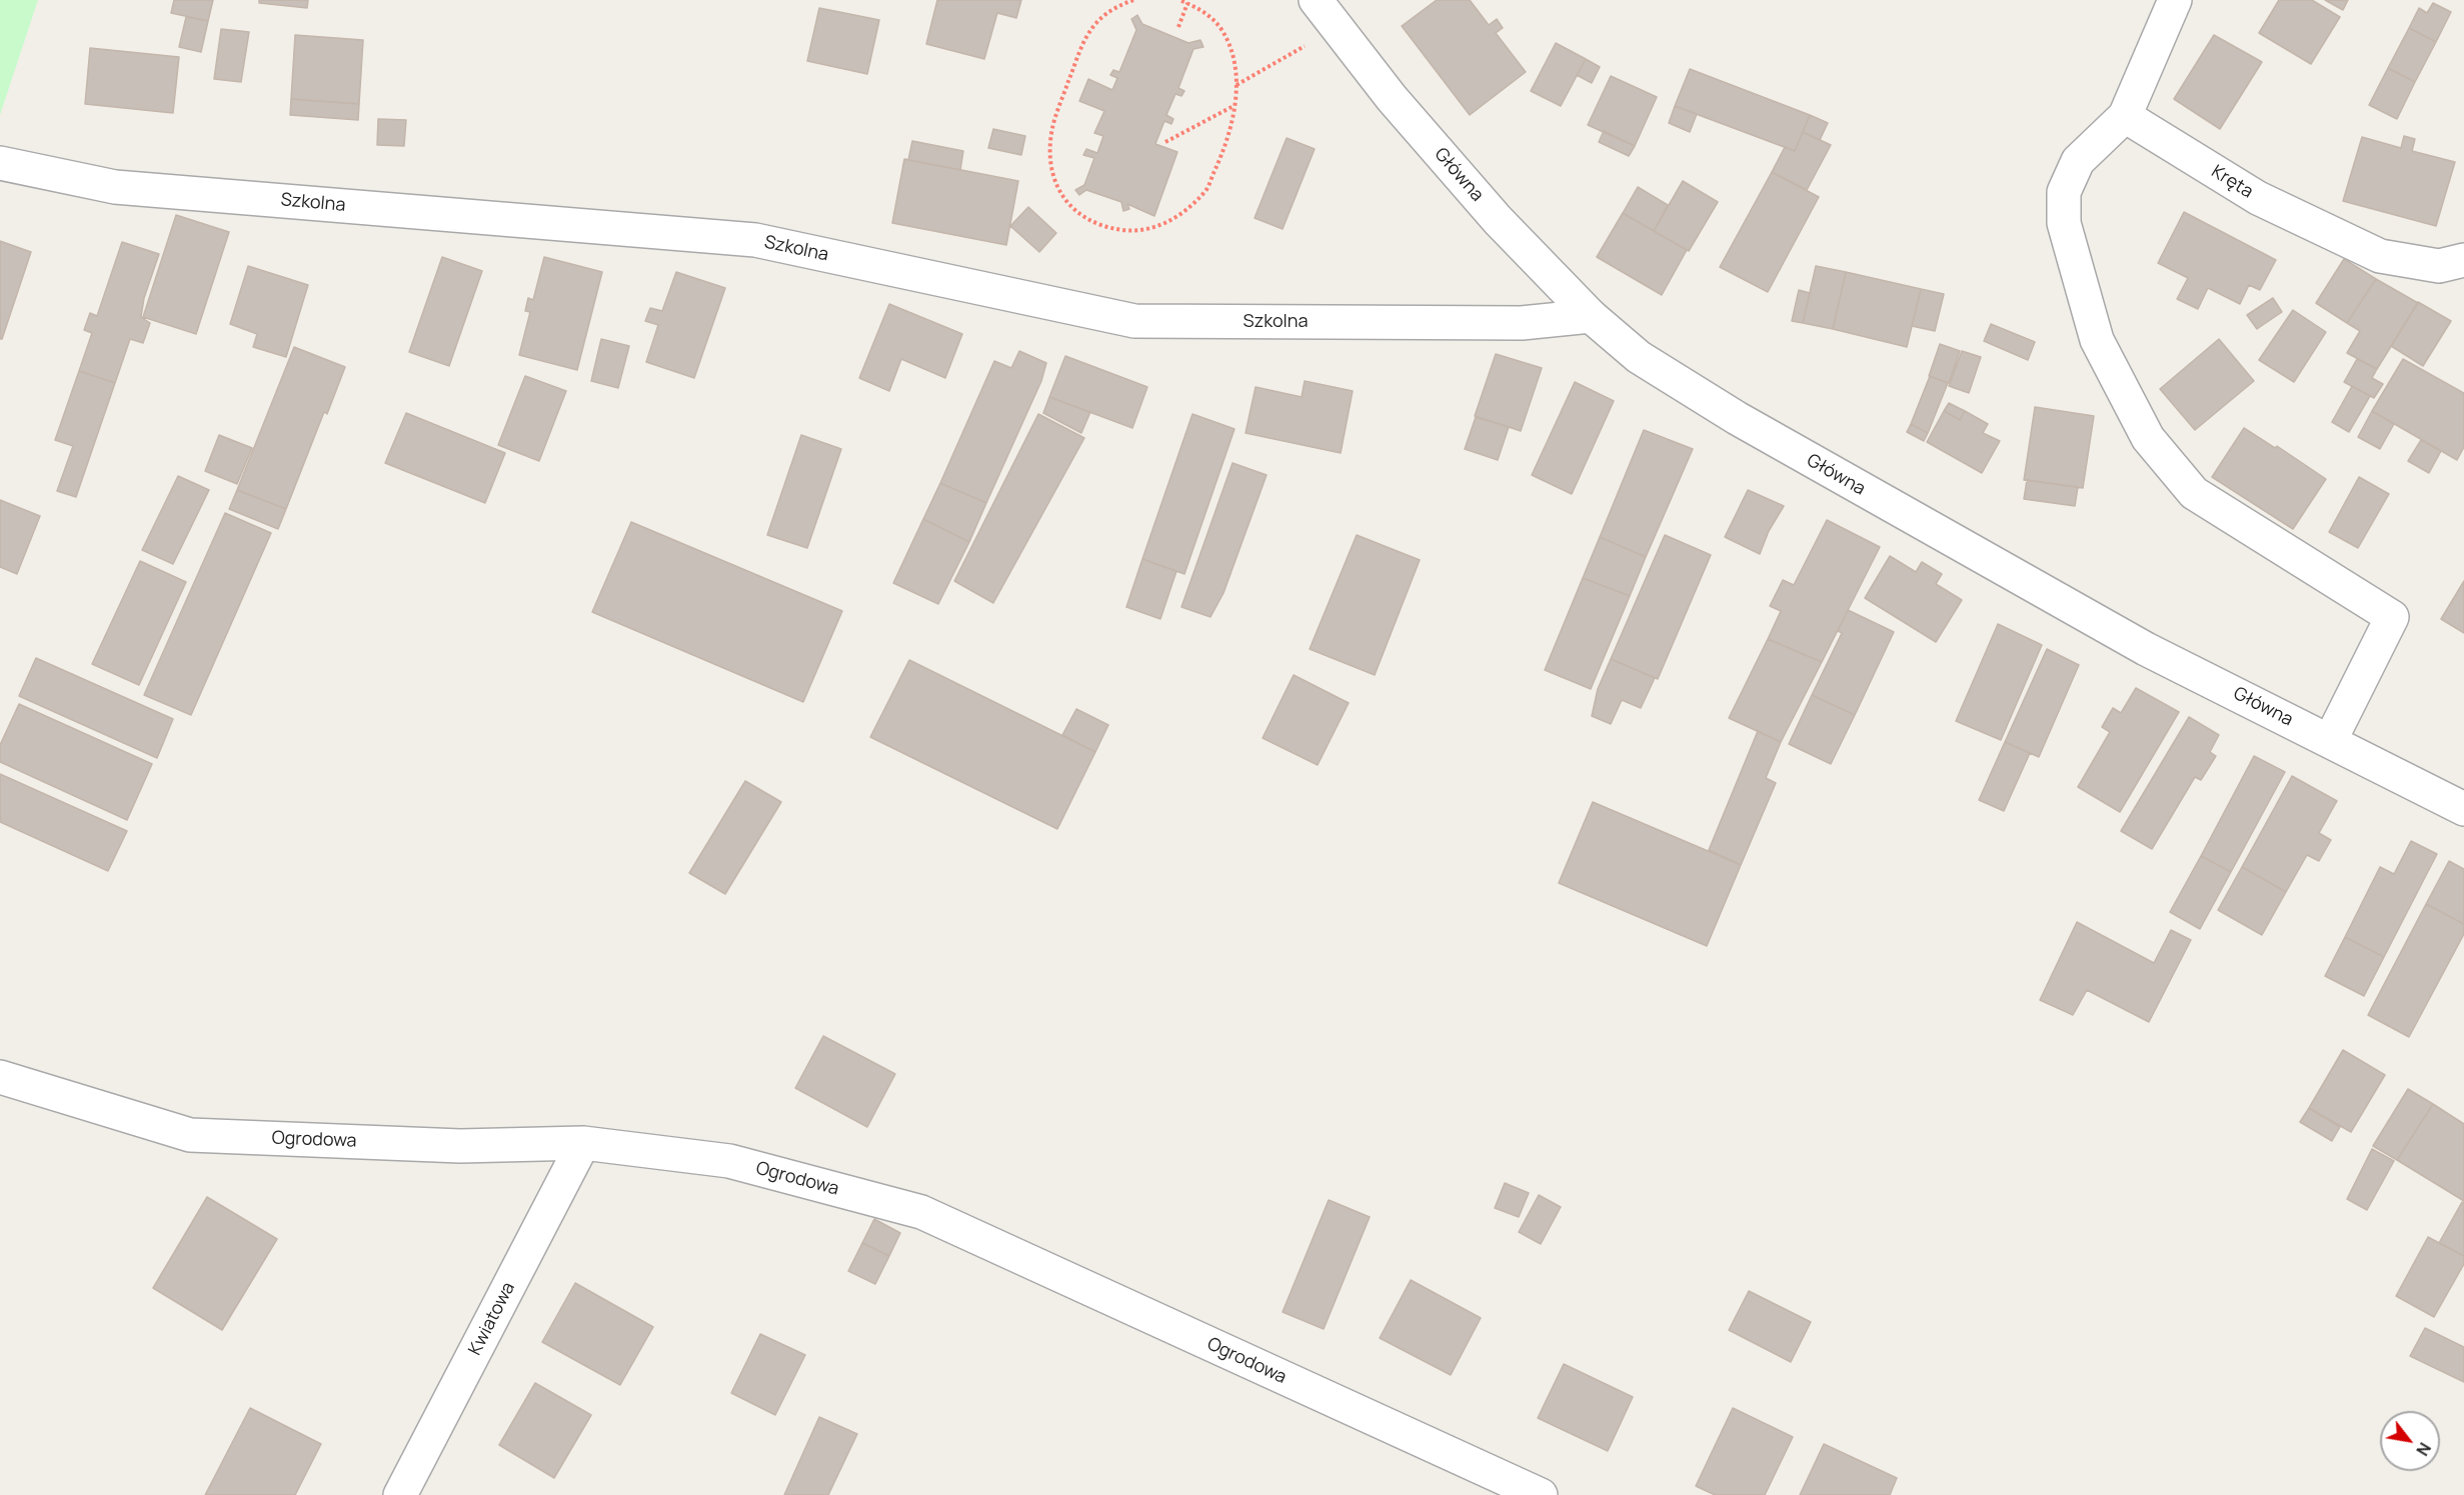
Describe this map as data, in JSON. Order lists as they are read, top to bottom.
{
  "streets": {
    "street": [
      "Główna",
      "Kręta",
      "Szkolna",
      "Ogrodowa",
      "Kwiatowa"
    ]
  },
  "crossings": [
    ["Główna", "Szkolna"],
    ["Ogrodowa", "Kwiatowa"]
  ],
  "north": "bottom right"
}
